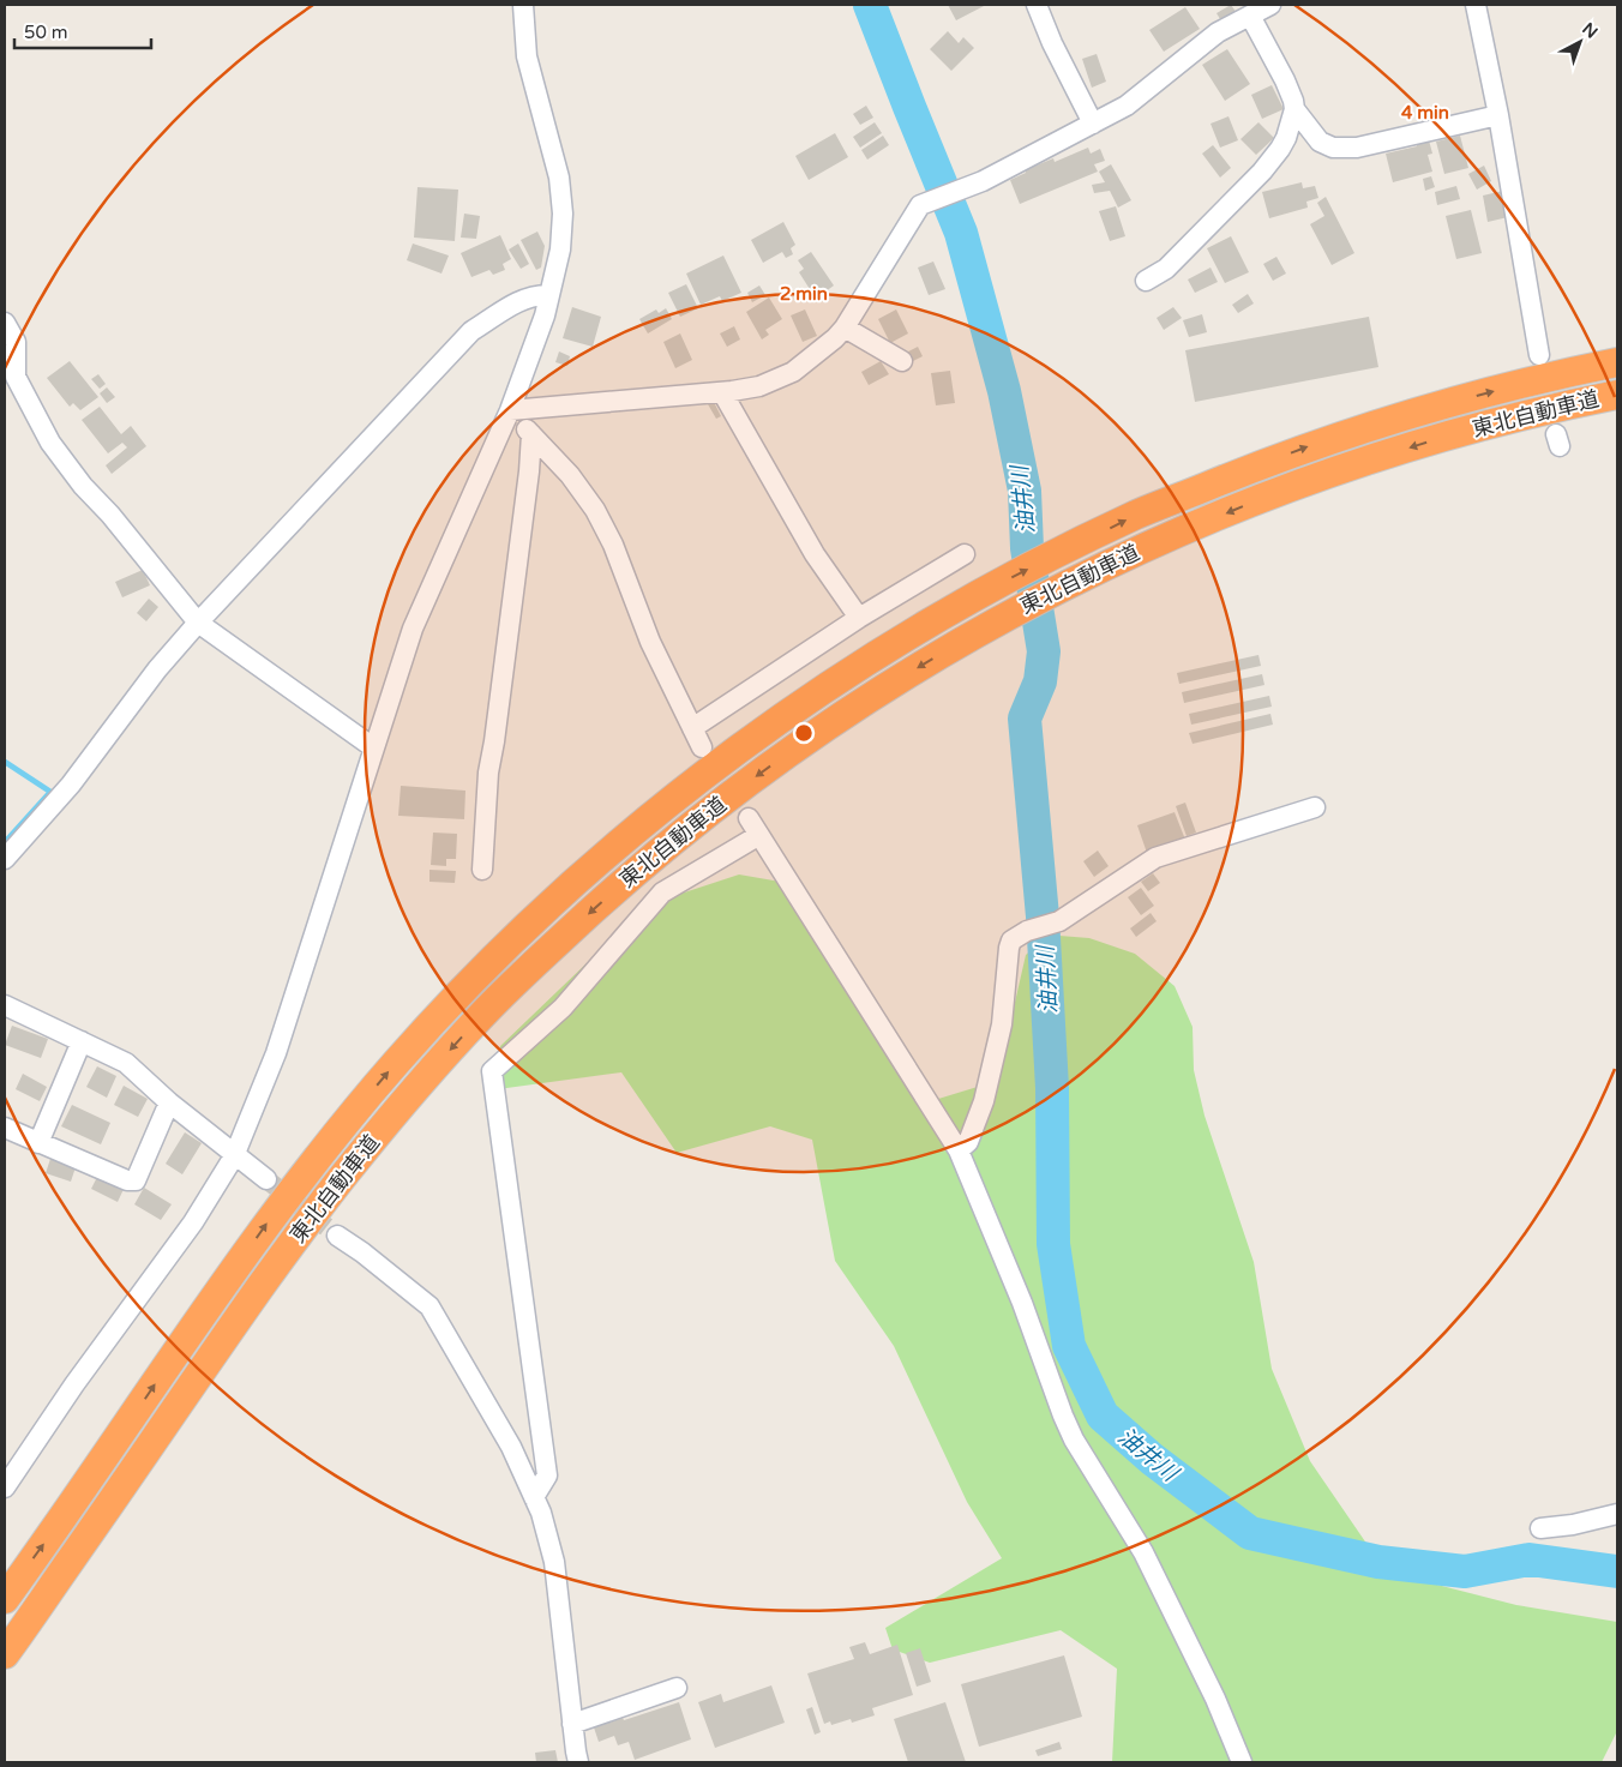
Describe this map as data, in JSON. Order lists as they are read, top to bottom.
{
  "streets": {
    "highway": ["東北自動車道"]
  },
  "water": ["油井川"],
  "scale_bar": "50 m",
  "north": "top right",
  "rings": ["4 min", "2 min"]
}
